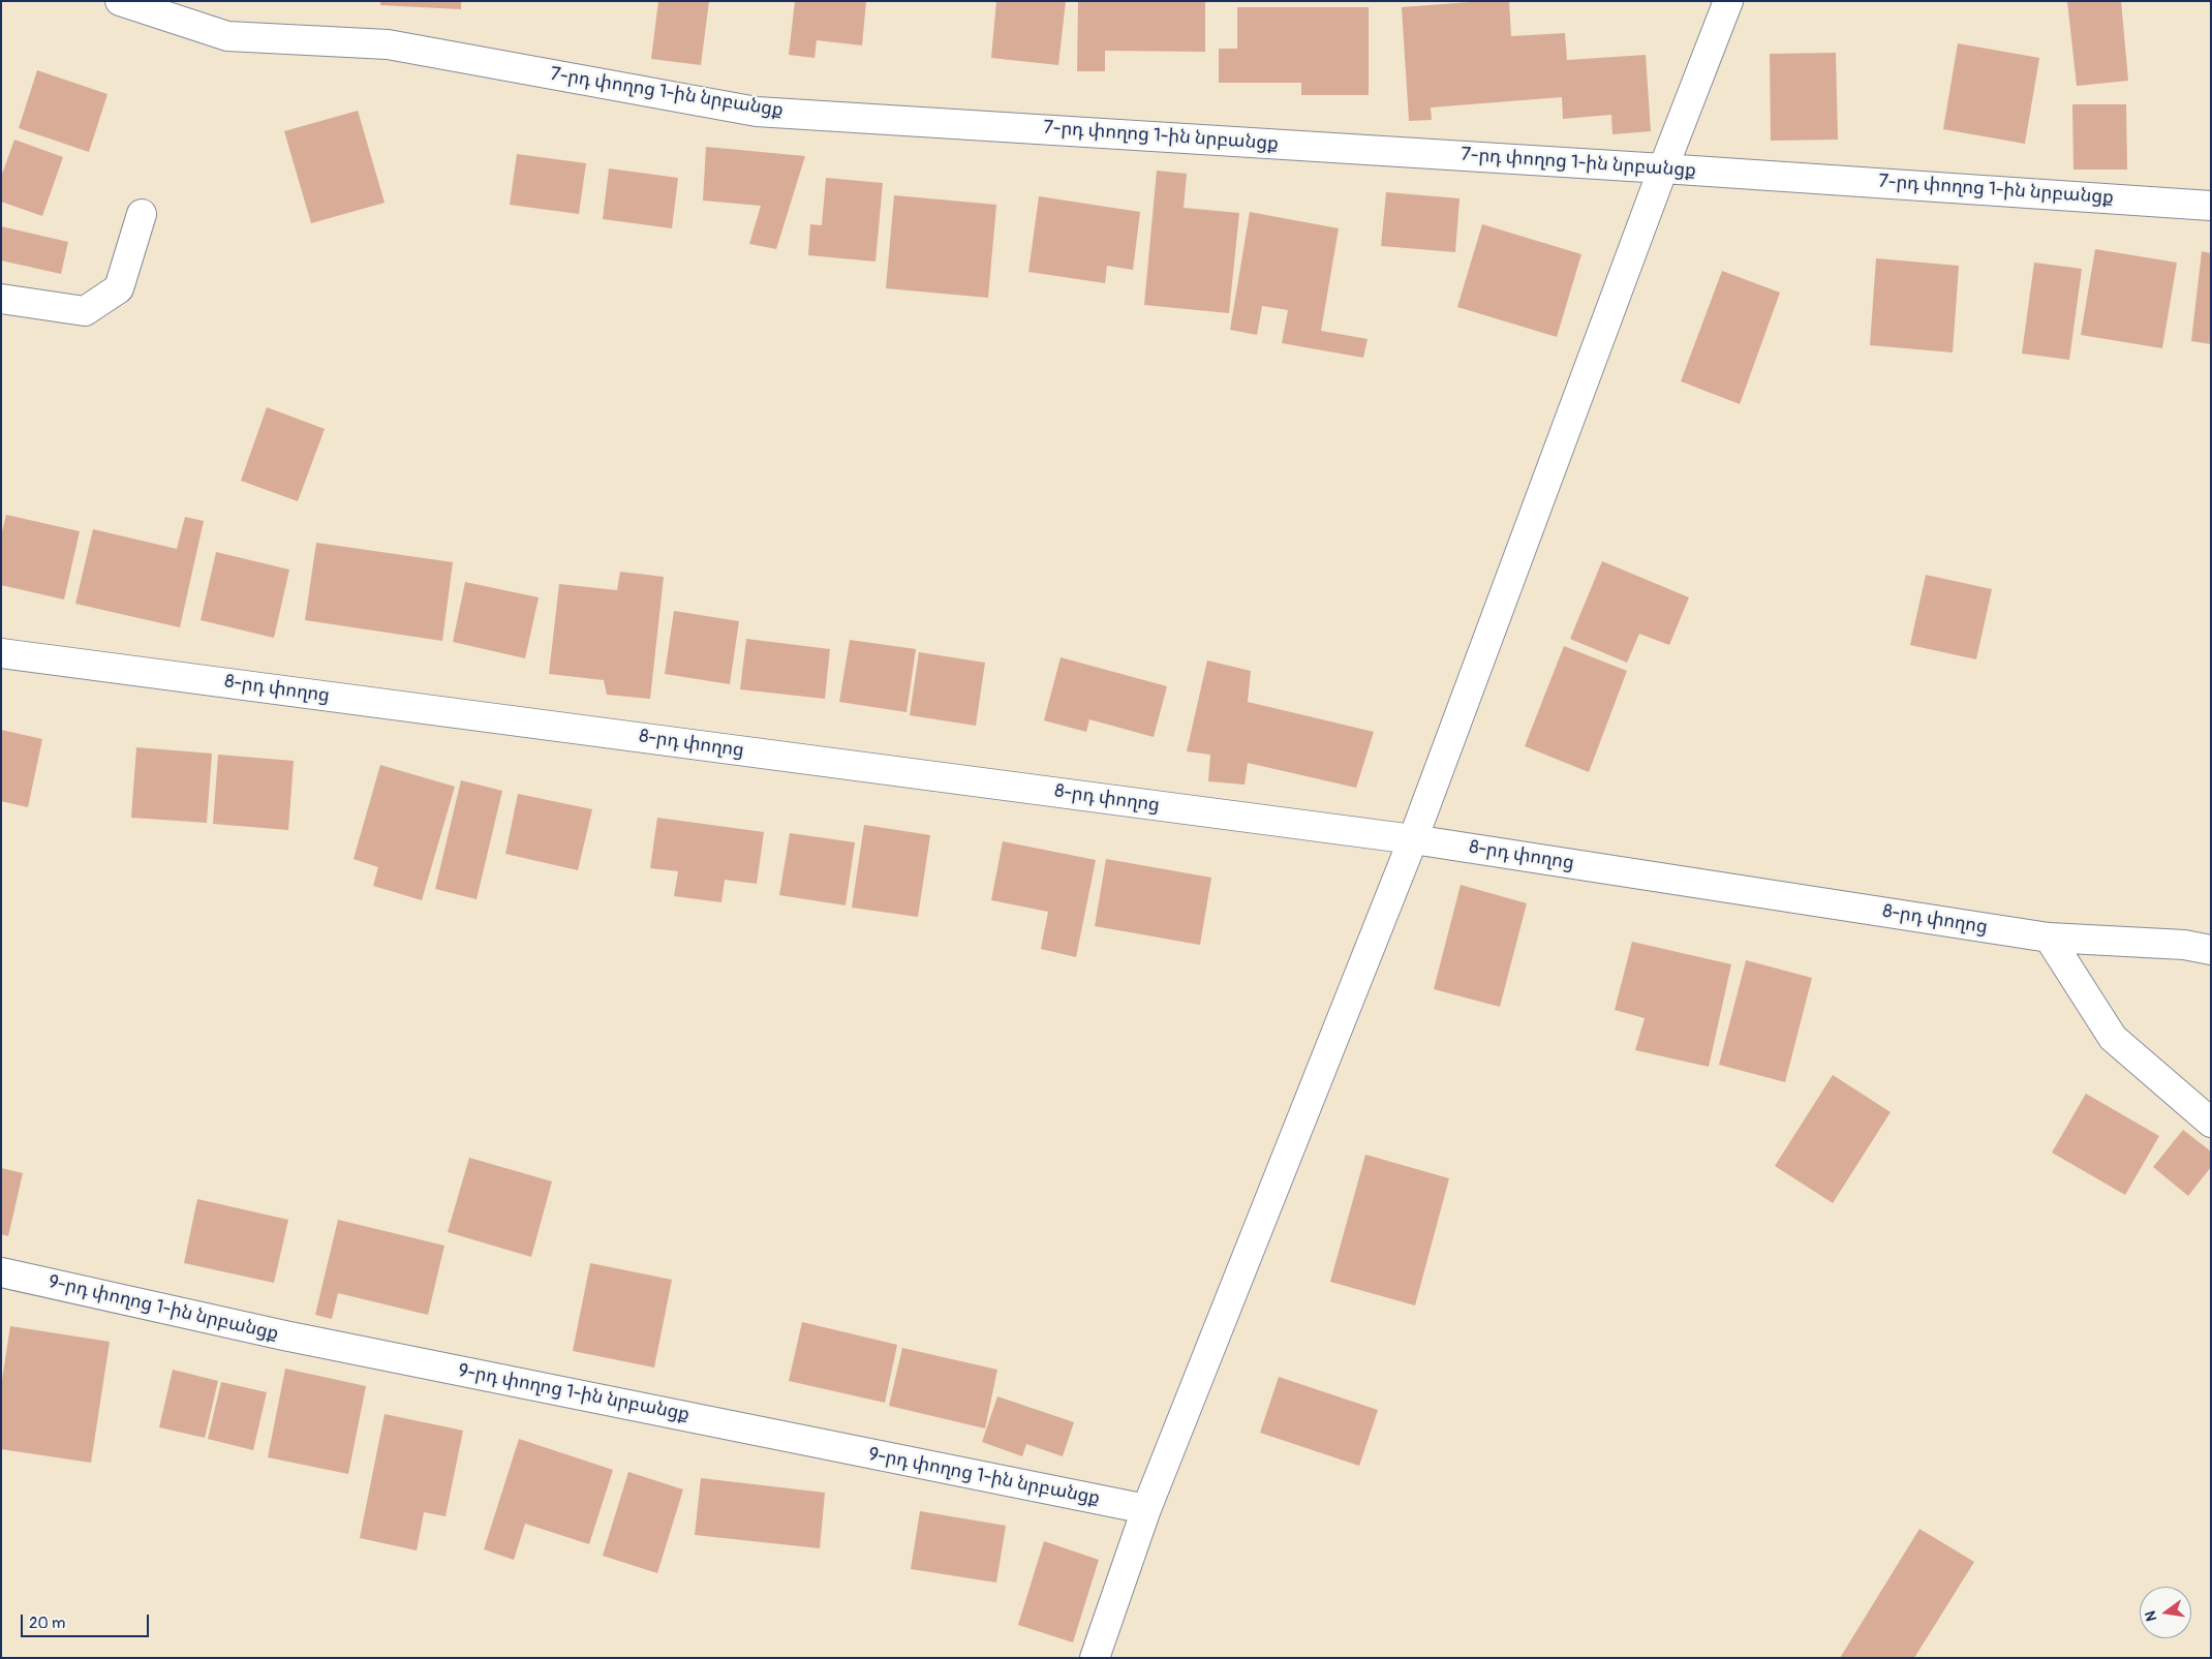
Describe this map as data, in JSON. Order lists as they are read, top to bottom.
{
  "streets": {
    "street": ["7-րդ փողոց 1-ին նրբանցք", "8-րդ փողոց", "9-րդ փողոց 1-ին նրբանցք"]
  },
  "scale_bar": "20 m",
  "north": "left"
}
